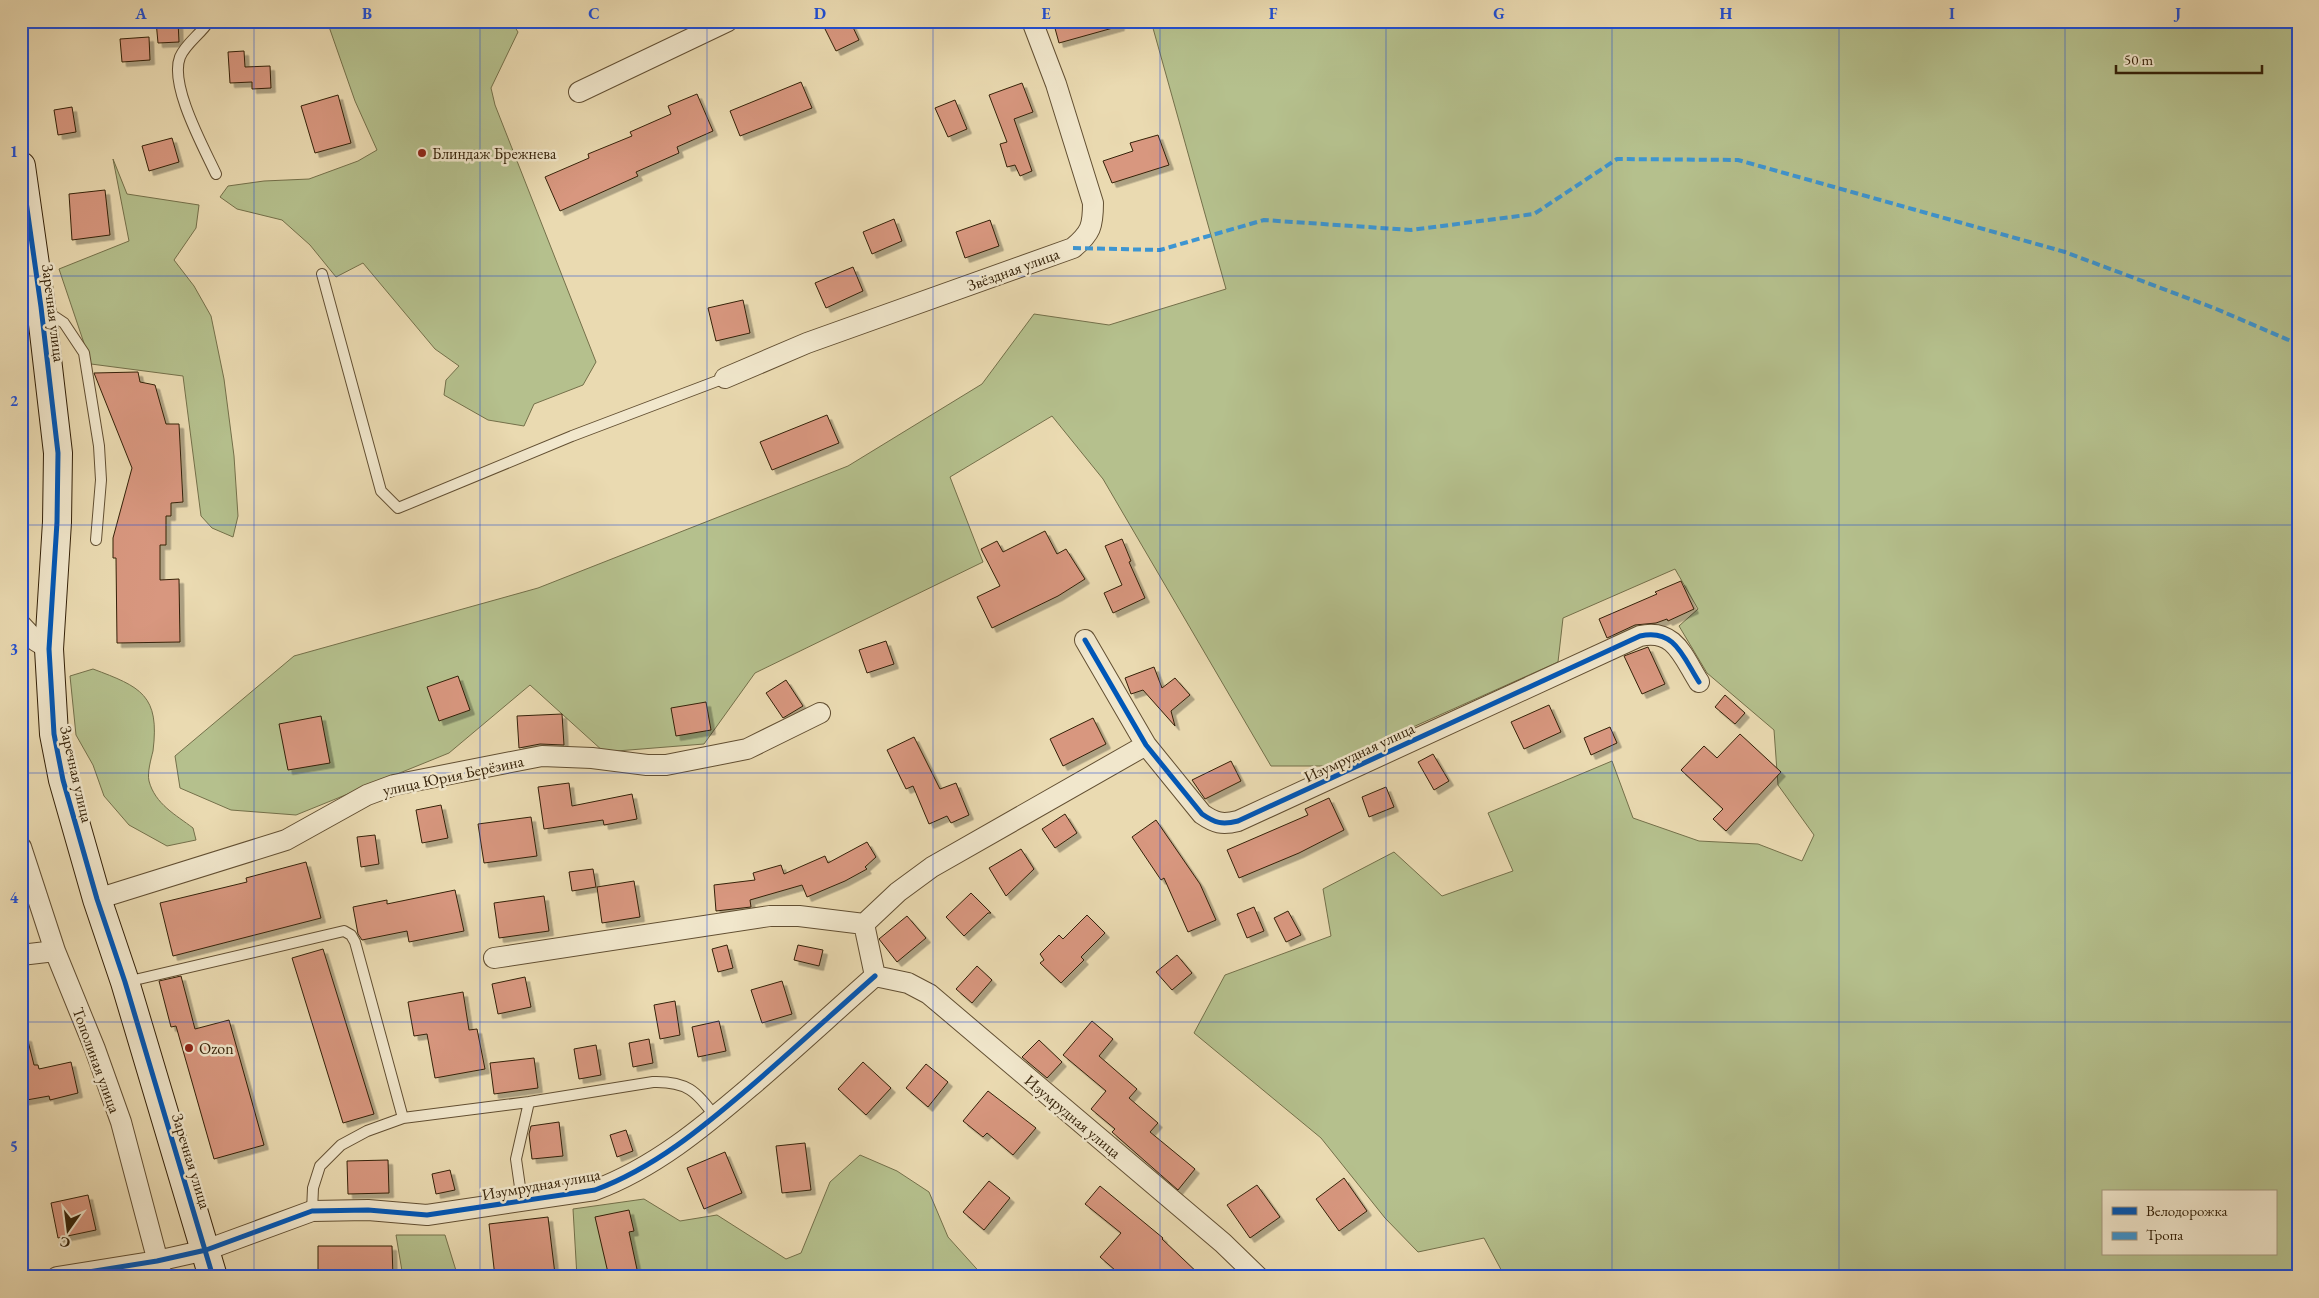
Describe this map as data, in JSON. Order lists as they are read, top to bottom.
{
  "streets": {
    "street": [
      "Звёздная улица",
      "Заречная улица",
      "Изумрудная улица",
      "улица Юрия Берёзина",
      "Тополиная улица"
    ]
  },
  "crossings": [
    ["Заречная улица", "Изумрудная улица"],
    ["Заречная улица", "улица Юрия Берёзина"],
    ["Изумрудная улица", "Тополиная улица"]
  ],
  "places": ["Блиндаж Брежнева", "Ozon"],
  "legend": ["Велодорожка", "Тропа"],
  "scale_bar": "50 m",
  "north": "bottom",
  "grid": {
    "columns": [
      "A",
      "B",
      "C",
      "D",
      "E",
      "F",
      "G",
      "H",
      "I",
      "J"
    ],
    "rows": [
      "1",
      "2",
      "3",
      "4",
      "5"
    ]
  }
}
